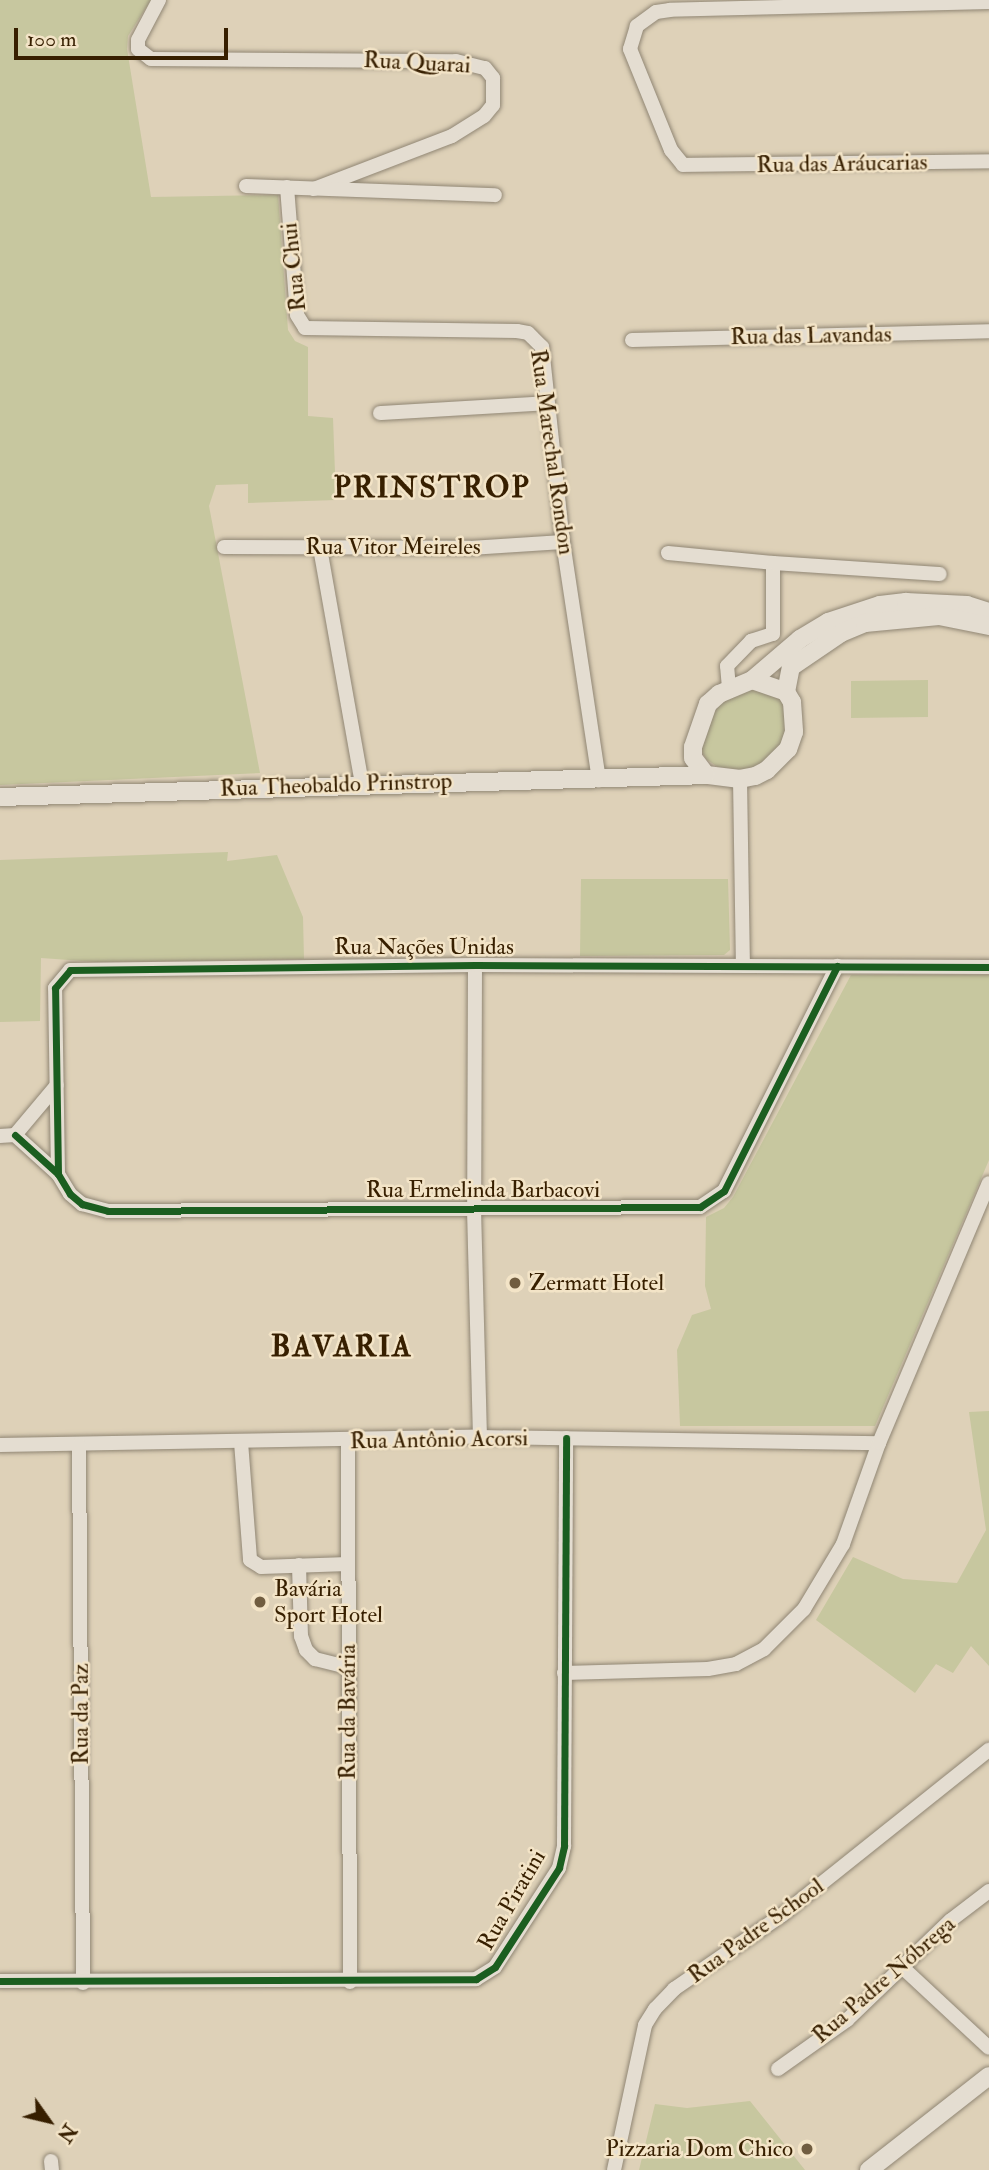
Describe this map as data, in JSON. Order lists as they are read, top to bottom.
{
  "streets": {
    "street": [
      "Rua Quarai",
      "Rua das Aráucarias",
      "Rua Chui",
      "Rua das Lavandas",
      "Rua Marechal Rondon",
      "Rua Vitor Meireles",
      "Rua Theobaldo Prinstrop",
      "Rua Nações Unidas",
      "Rua Ermelinda Barbacovi",
      "Rua Antônio Acorsi",
      "Rua da Bavária",
      "Rua da Paz",
      "Rua Piratini",
      "Rua Padre School",
      "Rua Padre Nóbrega"
    ]
  },
  "crossings": [
    ["Rua Chui", "Rua Marechal Rondon"],
    ["Rua Marechal Rondon", "Rua Vitor Meireles"],
    ["Rua Marechal Rondon", "Rua Theobaldo Prinstrop"],
    ["Rua Nações Unidas", "Rua Ermelinda Barbacovi"],
    ["Rua Antônio Acorsi", "Rua da Bavária"],
    ["Rua Antônio Acorsi", "Rua da Paz"],
    ["Rua Antônio Acorsi", "Rua Piratini"],
    ["Rua da Bavária", "Rua Piratini"],
    ["Rua da Paz", "Rua Piratini"]
  ],
  "districts": ["PRINSTROP", "BAVARIA"],
  "places": ["Zermatt Hotel", "Bavária Sport Hotel", "Pizzaria Dom Chico"],
  "scale_bar": "100 m",
  "north": "bottom right"
}
